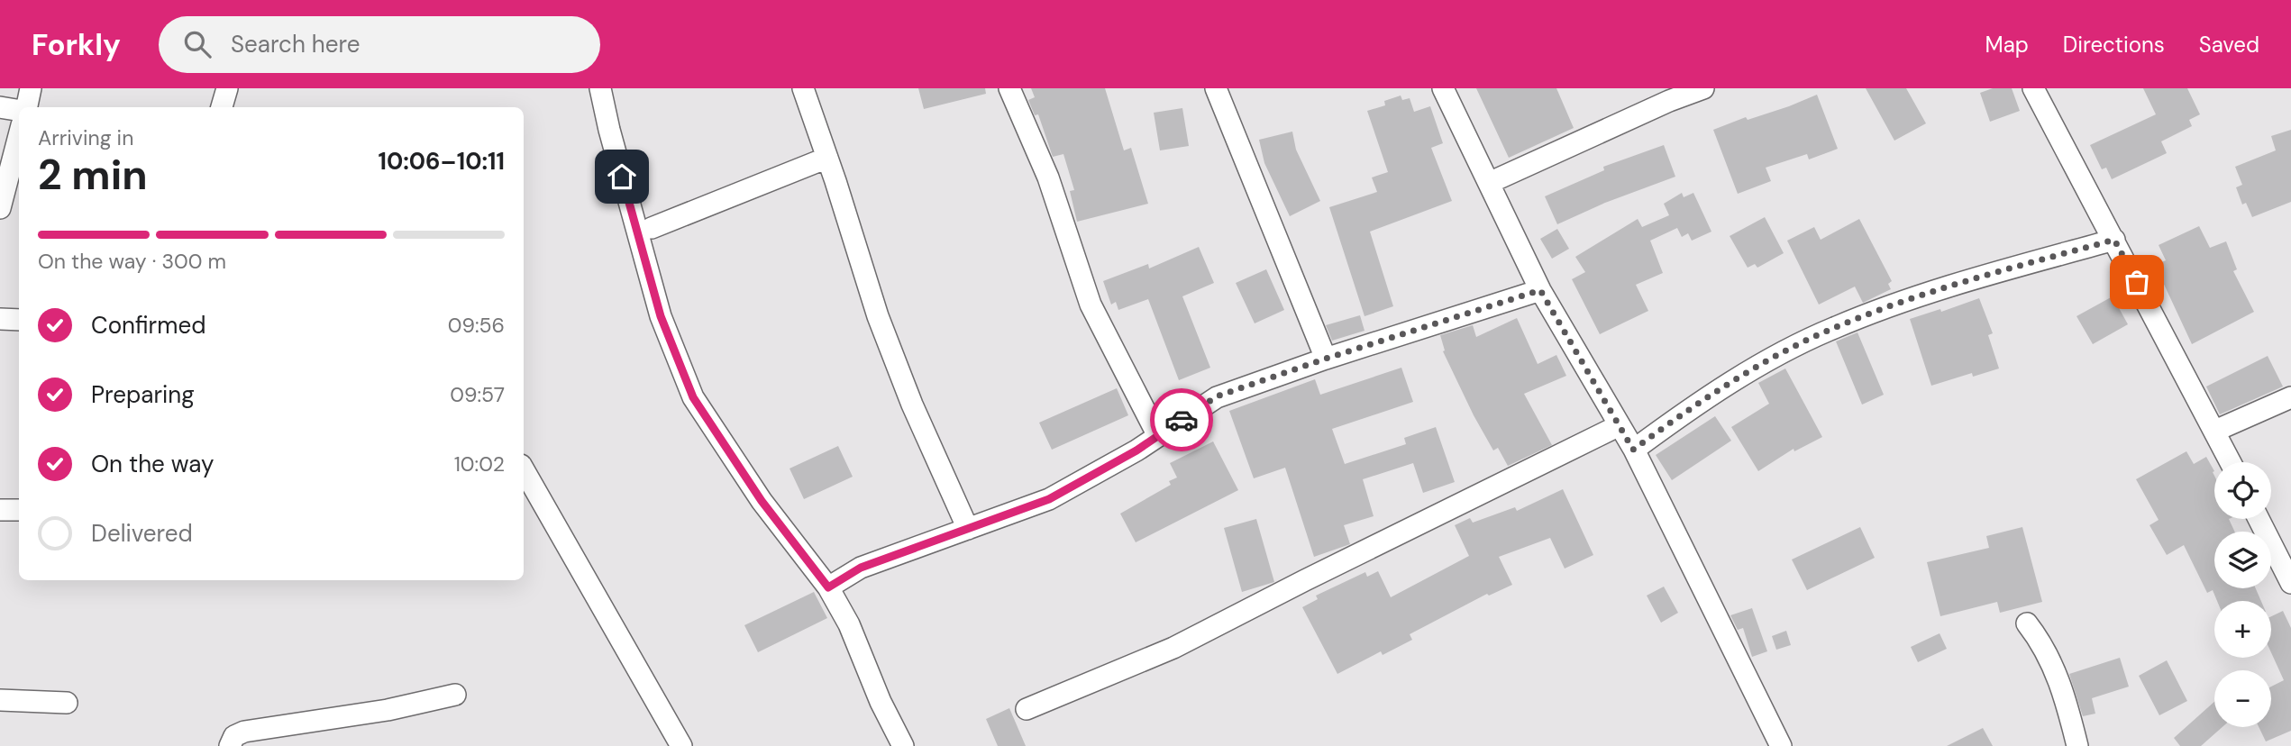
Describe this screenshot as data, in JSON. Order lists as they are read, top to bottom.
{
  "page": {
    "header": "Forkly",
    "search": "Search here",
    "nav": ["Map", "Directions", "Saved"],
    "heading": ["2 min", "Arriving in", "10:06–10:11"],
    "bar": "On the way · 300 m",
    "list": [
      ["Confirmed", "09:56"],
      ["Preparing", "09:57"],
      ["On the way", "10:02"],
      "Delivered"
    ],
    "map_buttons": ["+", "−"]
  }
}
